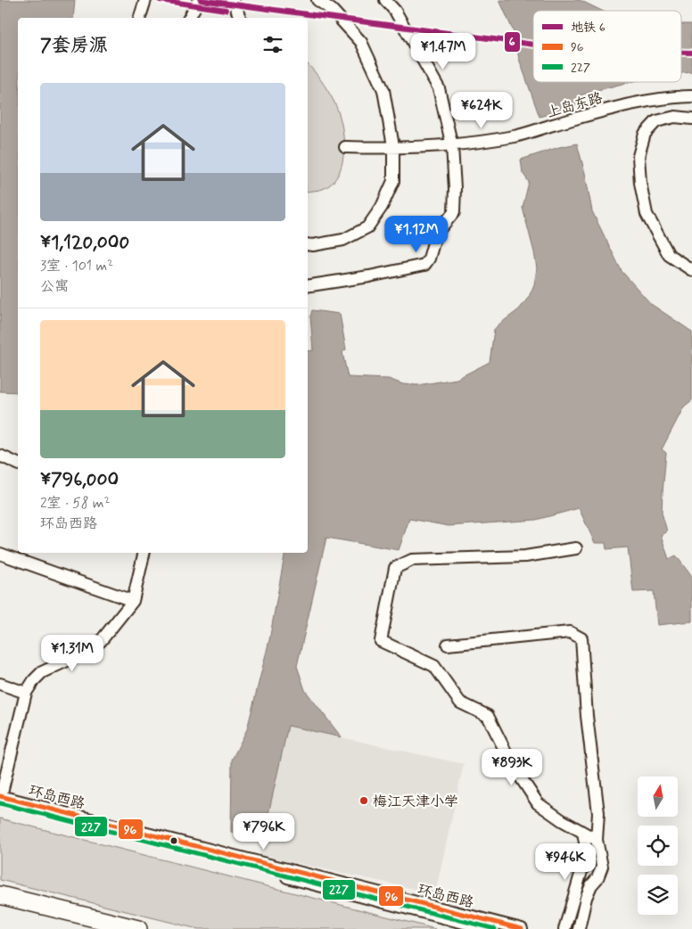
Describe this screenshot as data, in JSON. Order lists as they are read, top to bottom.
{
  "streets": {
    "street": ["上岛东路", "环岛西路"]
  },
  "places": ["梅江天津小学"],
  "lines": ["metro line 6", "transit line 96", "transit line 227"],
  "legend": ["地铁 6", "96", "227"],
  "north": "top",
  "page": {
    "heading": "7套房源",
    "price": [
      "¥1.47M",
      "¥624K",
      "¥1.12M",
      "¥1.31M",
      "¥893K",
      "¥796K",
      "¥946K"
    ],
    "list": [
      {
        "name": "¥1,120,000",
        "note": "3室 · 101 m² · 公寓"
      },
      {
        "name": "¥796,000",
        "note": "2室 · 58 m² · 环岛西路"
      }
    ]
  }
}
